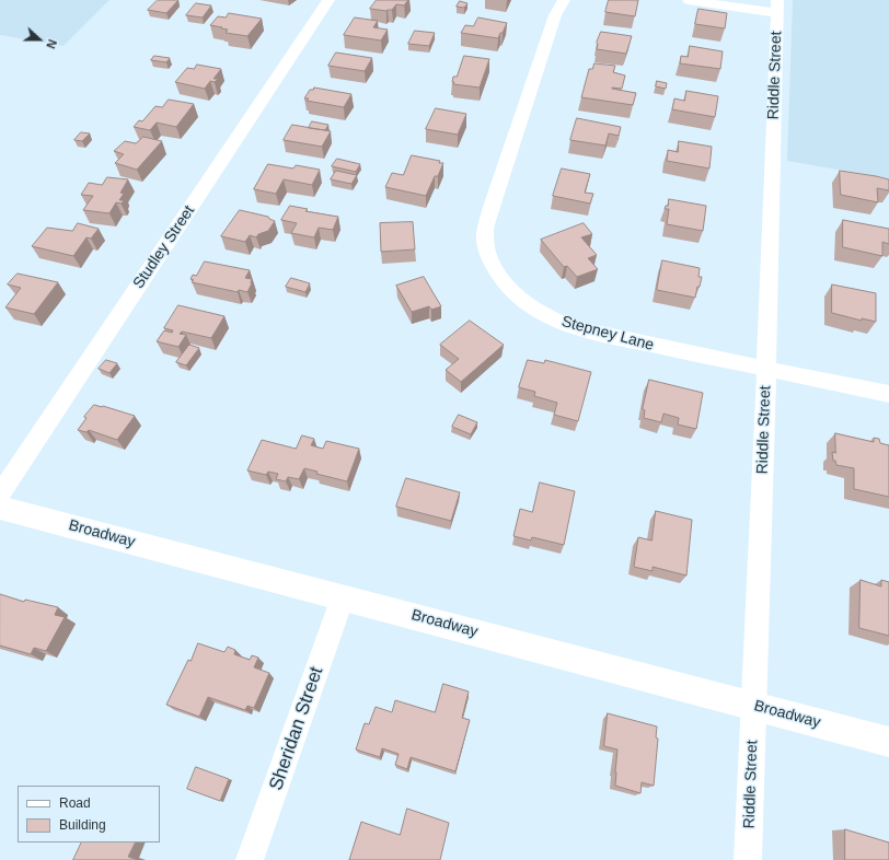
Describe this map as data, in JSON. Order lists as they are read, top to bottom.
{
  "streets": {
    "street": [
      "Riddle Street",
      "Studley Street",
      "Stepney Lane",
      "Broadway",
      "Sheridan Street"
    ]
  },
  "crossings": [
    ["Riddle Street", "Stepney Lane"],
    ["Riddle Street", "Broadway"],
    ["Broadway", "Sheridan Street"]
  ],
  "legend": ["Road", "Building"],
  "north": "right"
}
